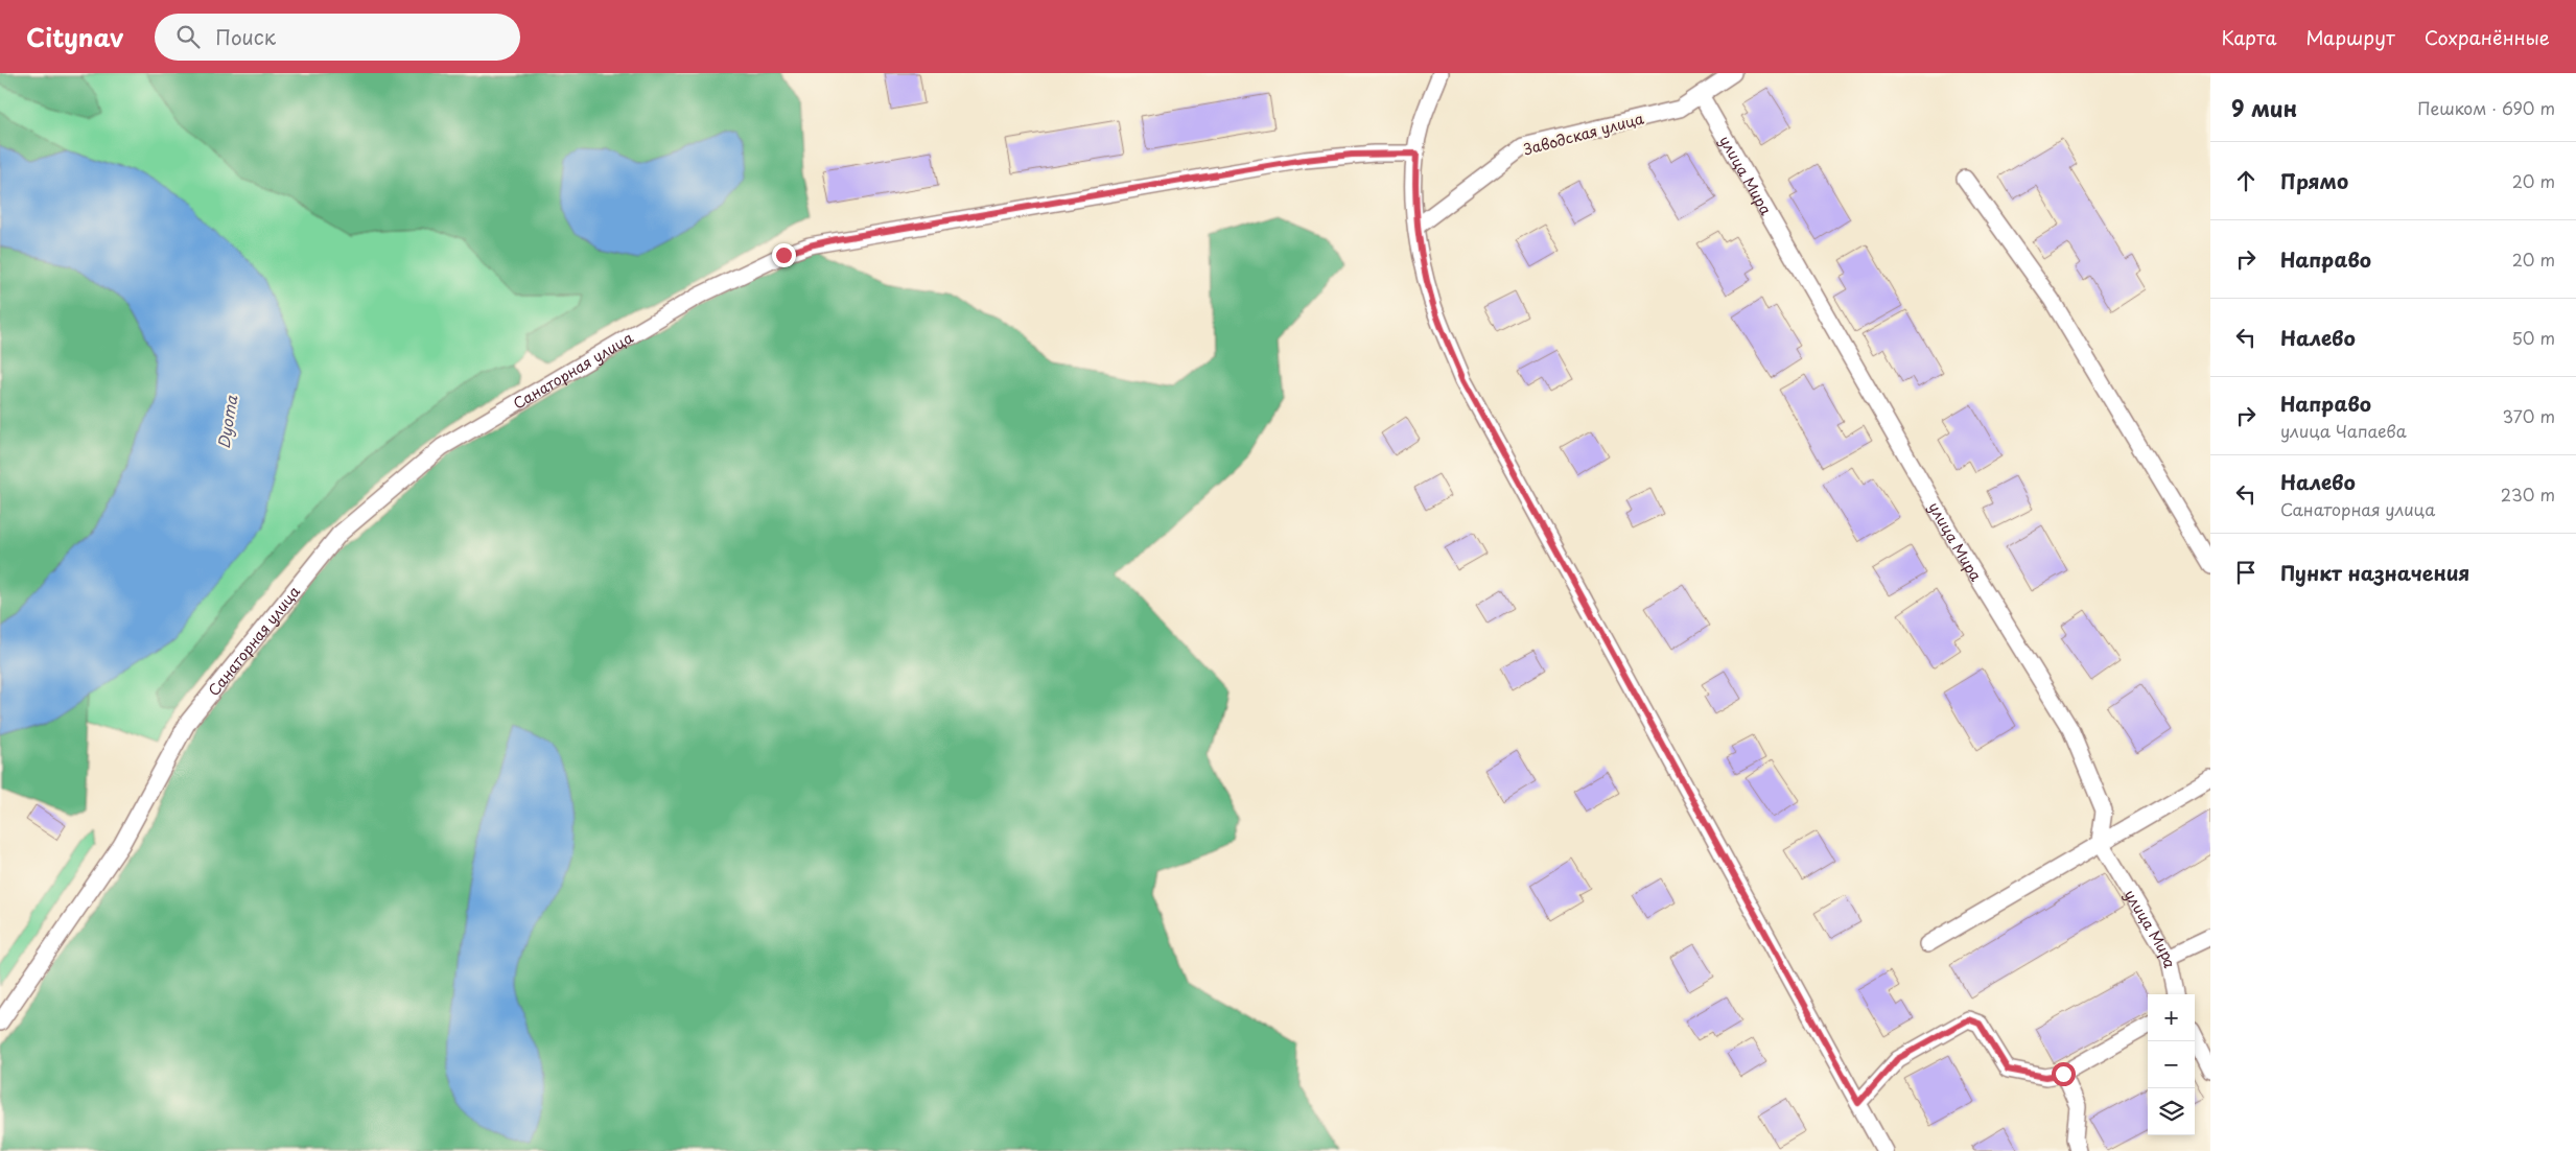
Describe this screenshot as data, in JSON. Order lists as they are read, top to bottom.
{
  "streets": {
    "street": ["Заводская улица", "улица Мира", "Санаторная улица"]
  },
  "crossings": [
    ["Заводская улица", "улица Мира"]
  ],
  "water": ["Dyoma"],
  "page": {
    "header": "Citynav",
    "search": "Поиск",
    "nav": ["Карта", "Маршрут", "Сохранённые"],
    "heading": ["9 мин", "Пешком · 690 m"],
    "list": [
      ["Прямо", "20 m"],
      ["Направо", "20 m"],
      ["Налево", "50 m"],
      ["Направо", "улица Чапаева", "370 m"],
      ["Налево", "Санаторная улица", "230 m"],
      "Пункт назначения"
    ],
    "map_buttons": ["+", "−"]
  }
}
